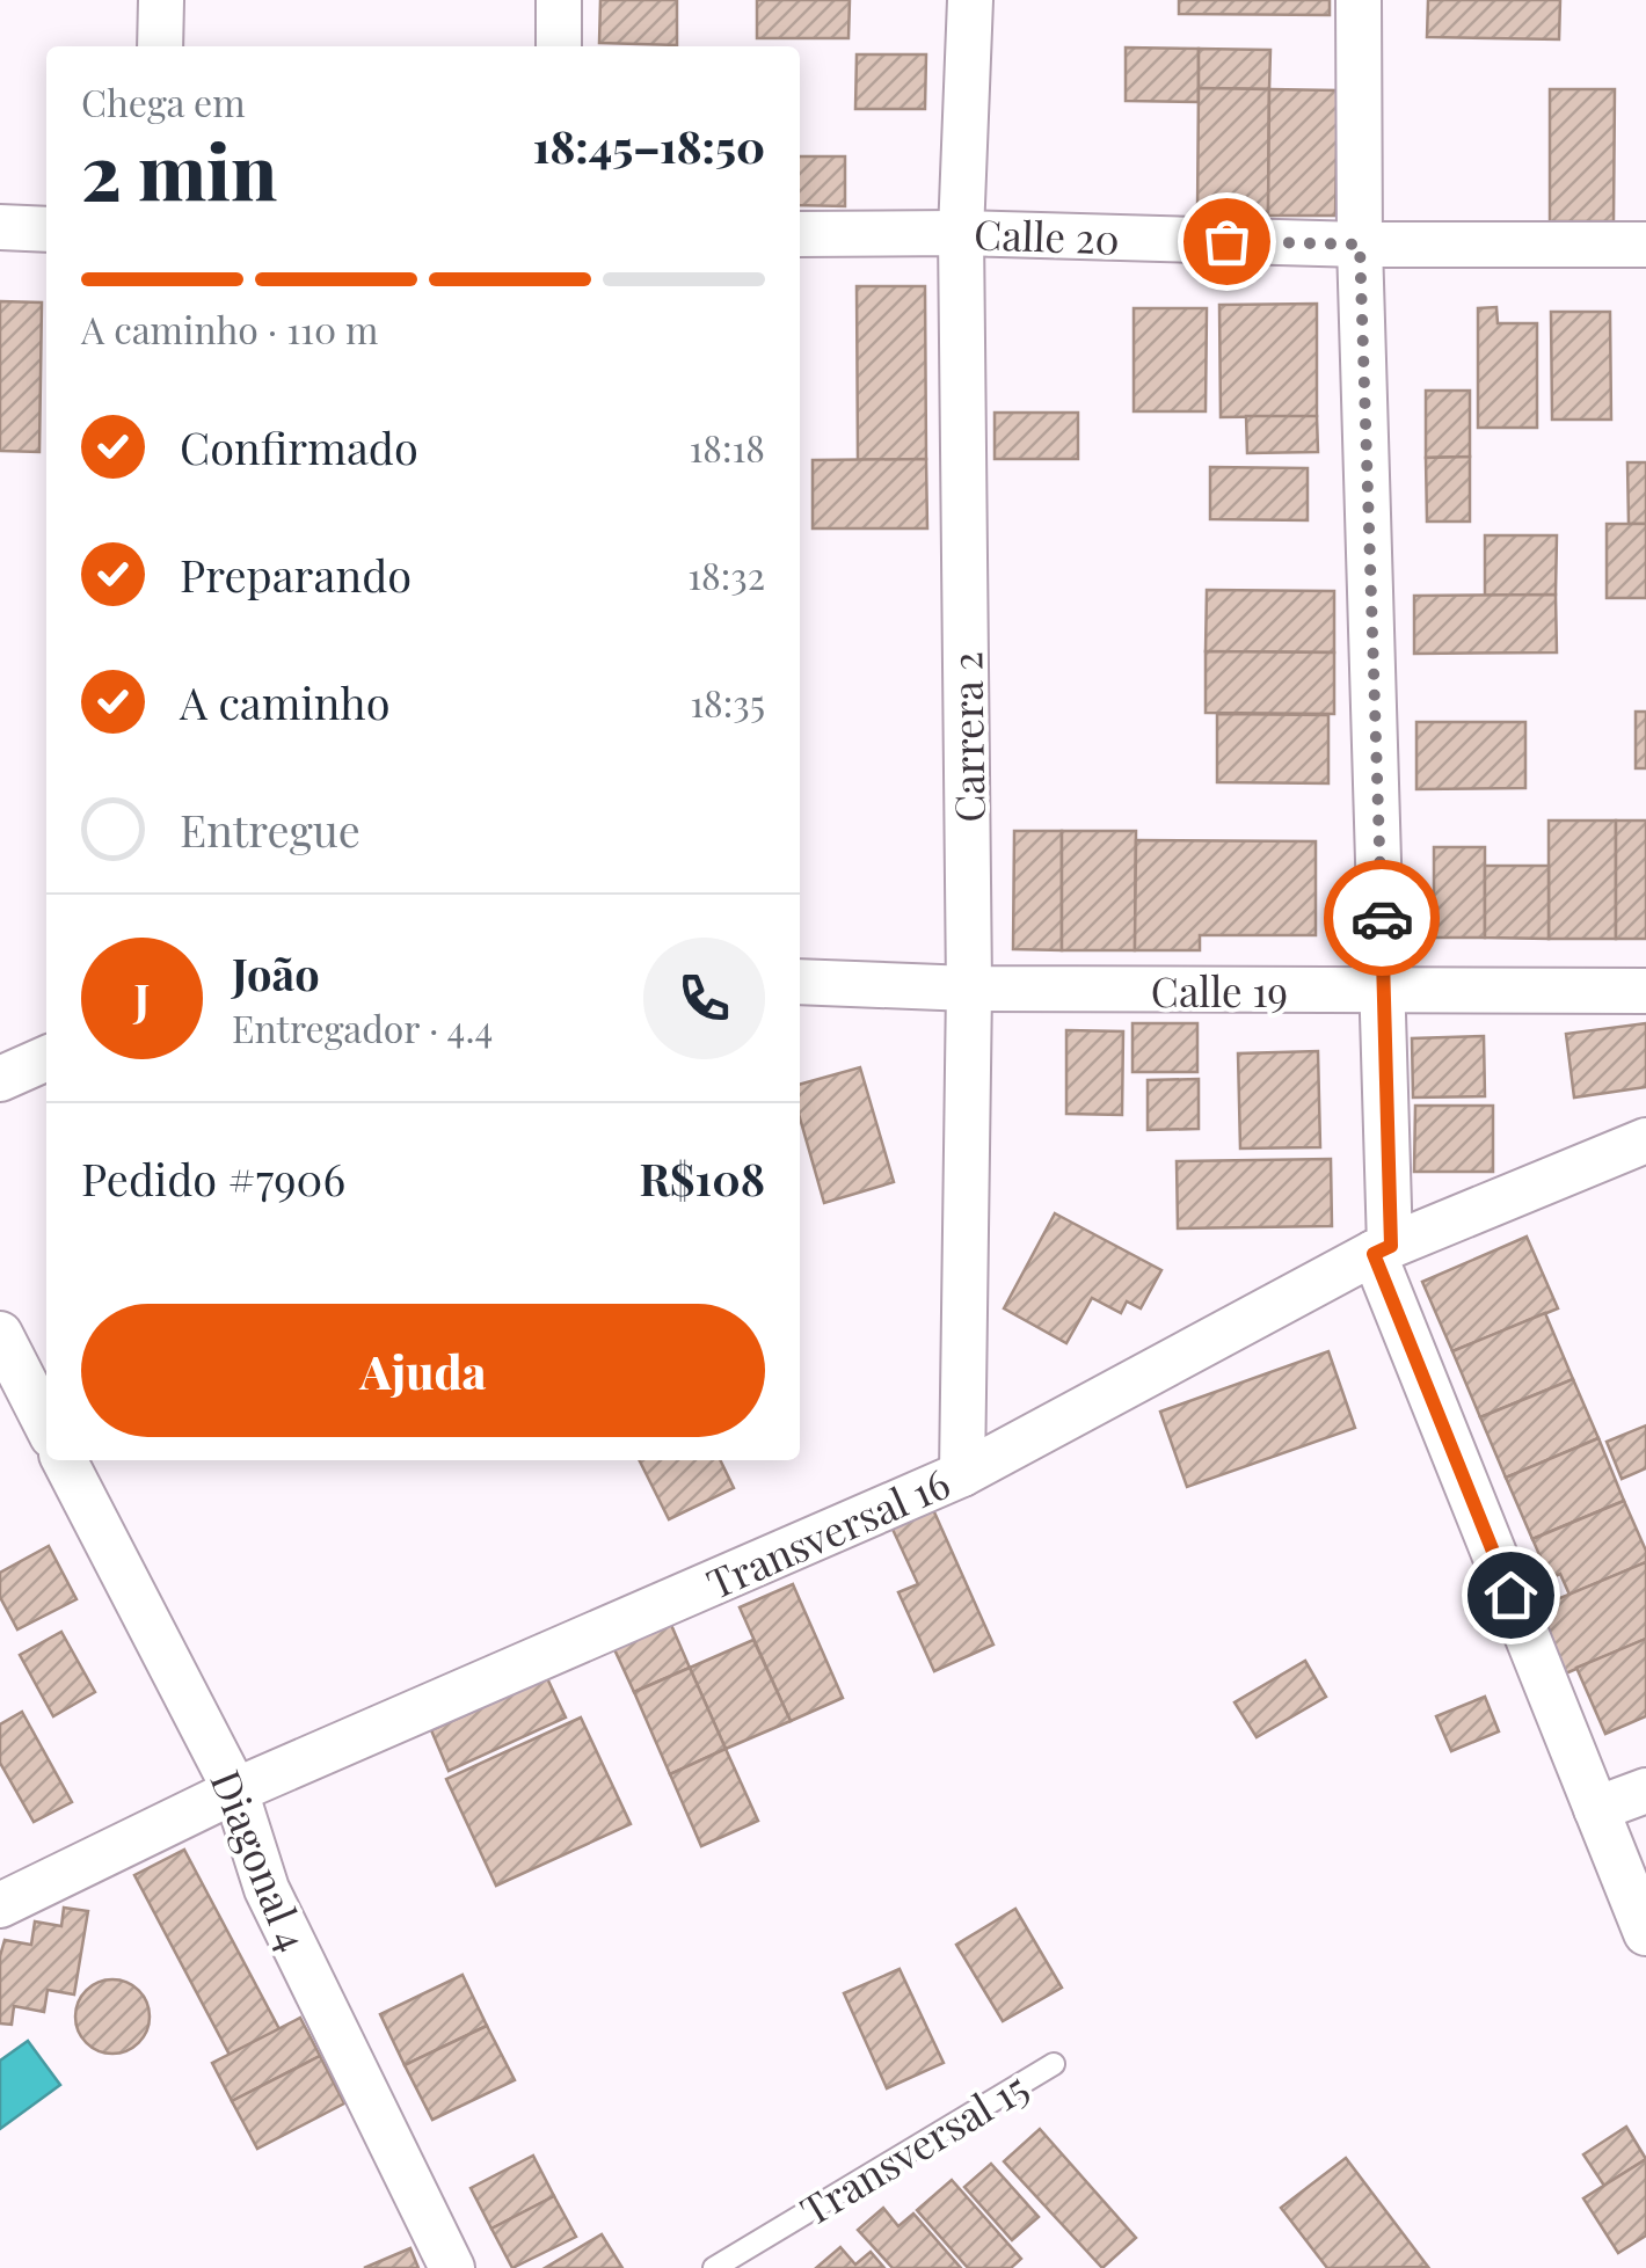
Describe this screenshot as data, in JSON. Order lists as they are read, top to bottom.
{
  "streets": {
    "street": [
      "Calle 20",
      "Carrera 2",
      "Calle 19",
      "Transversal 16",
      "Diagonal 4"
    ],
    "lane": ["Transversal 15"]
  },
  "crossings": [
    ["Calle 20", "Carrera 2"],
    ["Carrera 2", "Calle 19"],
    ["Carrera 2", "Transversal 16"],
    ["Transversal 16", "Diagonal 4"]
  ],
  "page": {
    "heading": ["2 min", "Chega em", "18:45–18:50"],
    "panel": [
      "João",
      "Entregador · 4.4",
      "Pedido #7906",
      "R$108"
    ],
    "bar": "A caminho · 110 m",
    "list": [
      ["Confirmado", "18:18"],
      ["Preparando", "18:32"],
      ["A caminho", "18:35"],
      "Entregue"
    ],
    "round": "J",
    "buttons": "Ajuda"
  }
}
